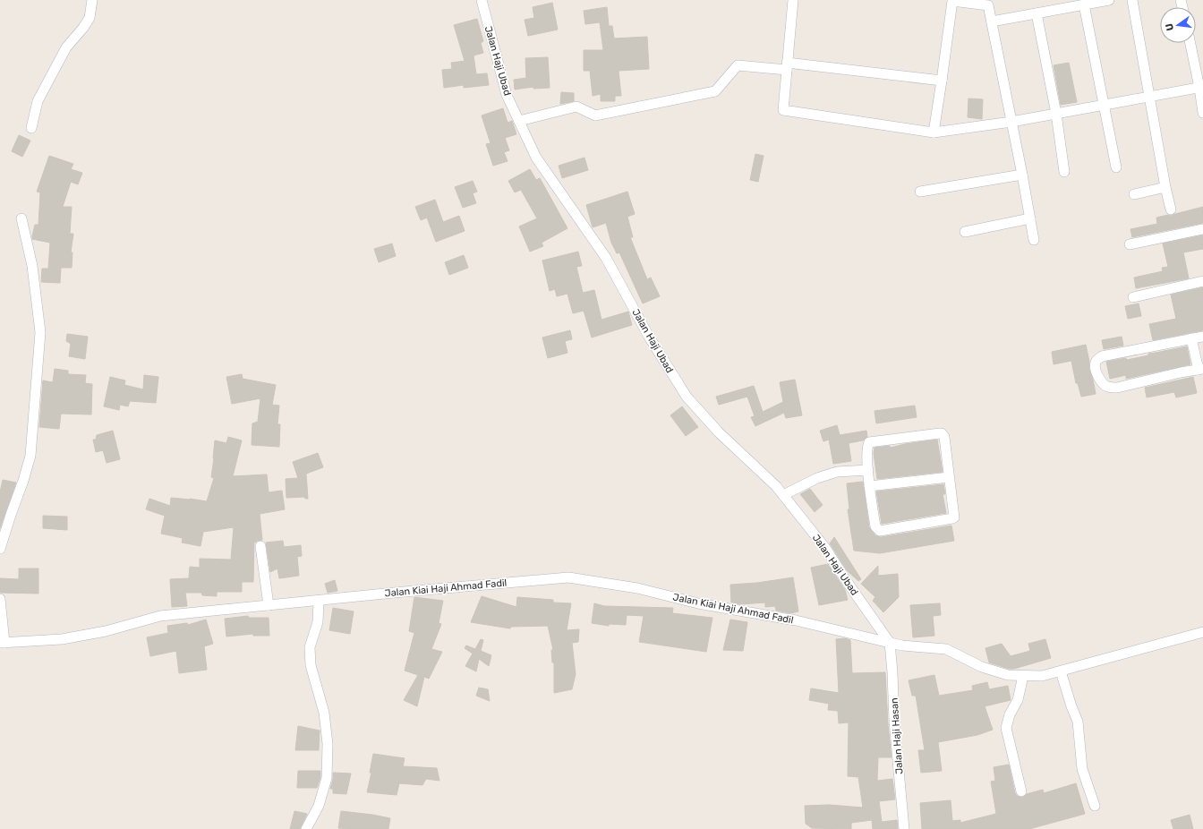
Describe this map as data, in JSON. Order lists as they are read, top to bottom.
{
  "streets": {
    "street": ["Jalan Haji Ubad", "Jalan Kiai Haji Ahmad Fadil", "Jalan Haji Hasan"]
  },
  "crossings": [
    ["Jalan Haji Ubad", "Jalan Kiai Haji Ahmad Fadil"],
    ["Jalan Haji Ubad", "Jalan Haji Hasan"],
    ["Jalan Kiai Haji Ahmad Fadil", "Jalan Haji Hasan"]
  ],
  "north": "left"
}
